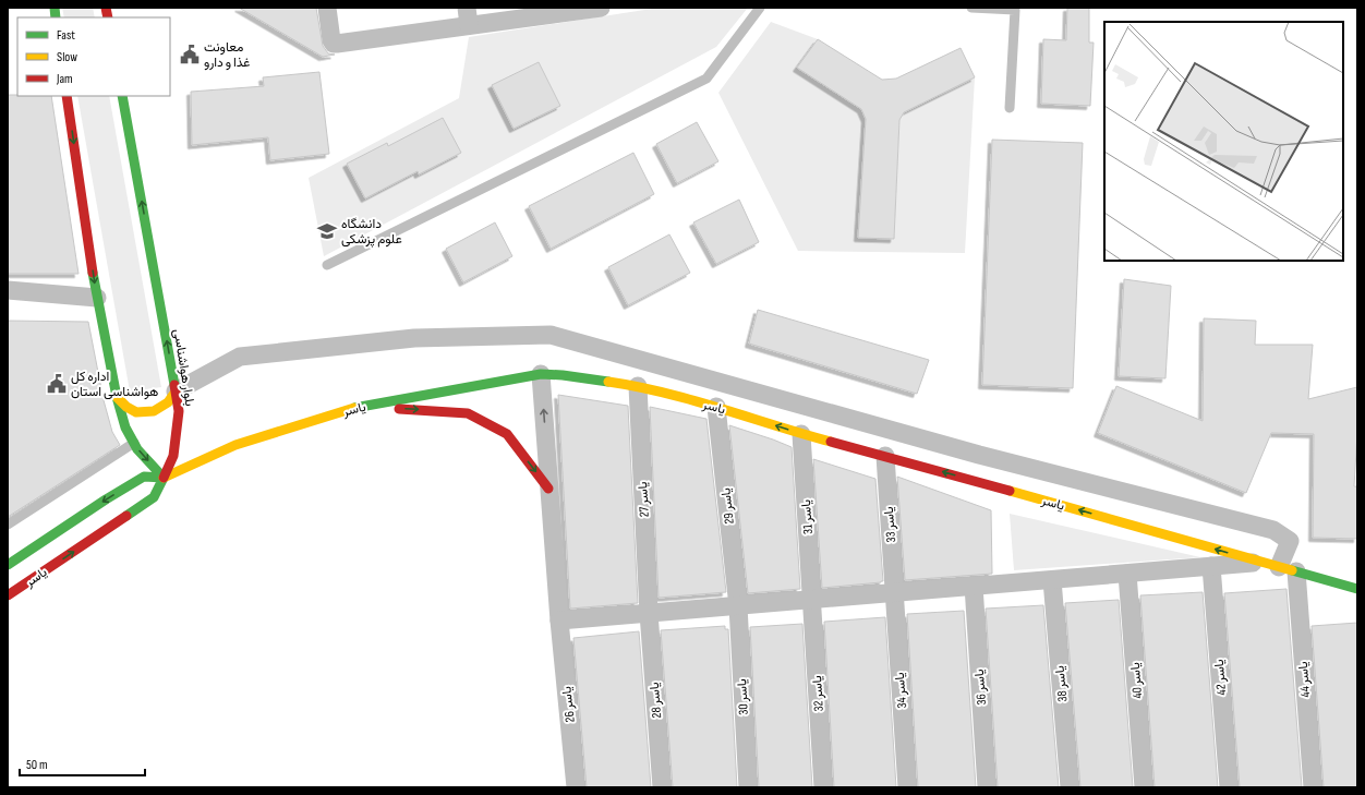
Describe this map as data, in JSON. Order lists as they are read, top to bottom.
{
  "streets": {
    "main road": ["بلوار هواشناسی", "یاسر"],
    "street": [
      "یاسر 27",
      "یاسر 29",
      "یاسر 31",
      "یاسر 33",
      "یاسر 42",
      "یاسر 44",
      "یاسر 40",
      "یاسر 38",
      "یاسر 36",
      "یاسر 34",
      "یاسر 32",
      "یاسر 30",
      "یاسر 28",
      "یاسر 26"
    ]
  },
  "crossings": [
    ["بلوار هواشناسی", "یاسر"],
    ["یاسر", "یاسر 27"],
    ["یاسر", "یاسر 29"],
    ["یاسر", "یاسر 31"],
    ["یاسر", "یاسر 33"],
    ["یاسر", "یاسر 42"],
    ["یاسر", "یاسر 44"],
    ["یاسر", "یاسر 40"],
    ["یاسر", "یاسر 38"],
    ["یاسر", "یاسر 36"],
    ["یاسر", "یاسر 34"],
    ["یاسر", "یاسر 32"],
    ["یاسر", "یاسر 30"],
    ["یاسر", "یاسر 28"],
    ["یاسر", "یاسر 26"],
    ["یاسر 27", "یاسر 28"],
    ["یاسر 29", "یاسر 30"],
    ["یاسر 31", "یاسر 32"],
    ["یاسر 33", "یاسر 34"]
  ],
  "places": {
    "public building": ["معاونت غذا و دارو", "اداره کل هواشناسی استان"],
    "school or university": ["دانشگاه علوم پزشکی"]
  },
  "legend": ["Fast", "Slow", "Jam"],
  "scale_bar": "50 m"
}
